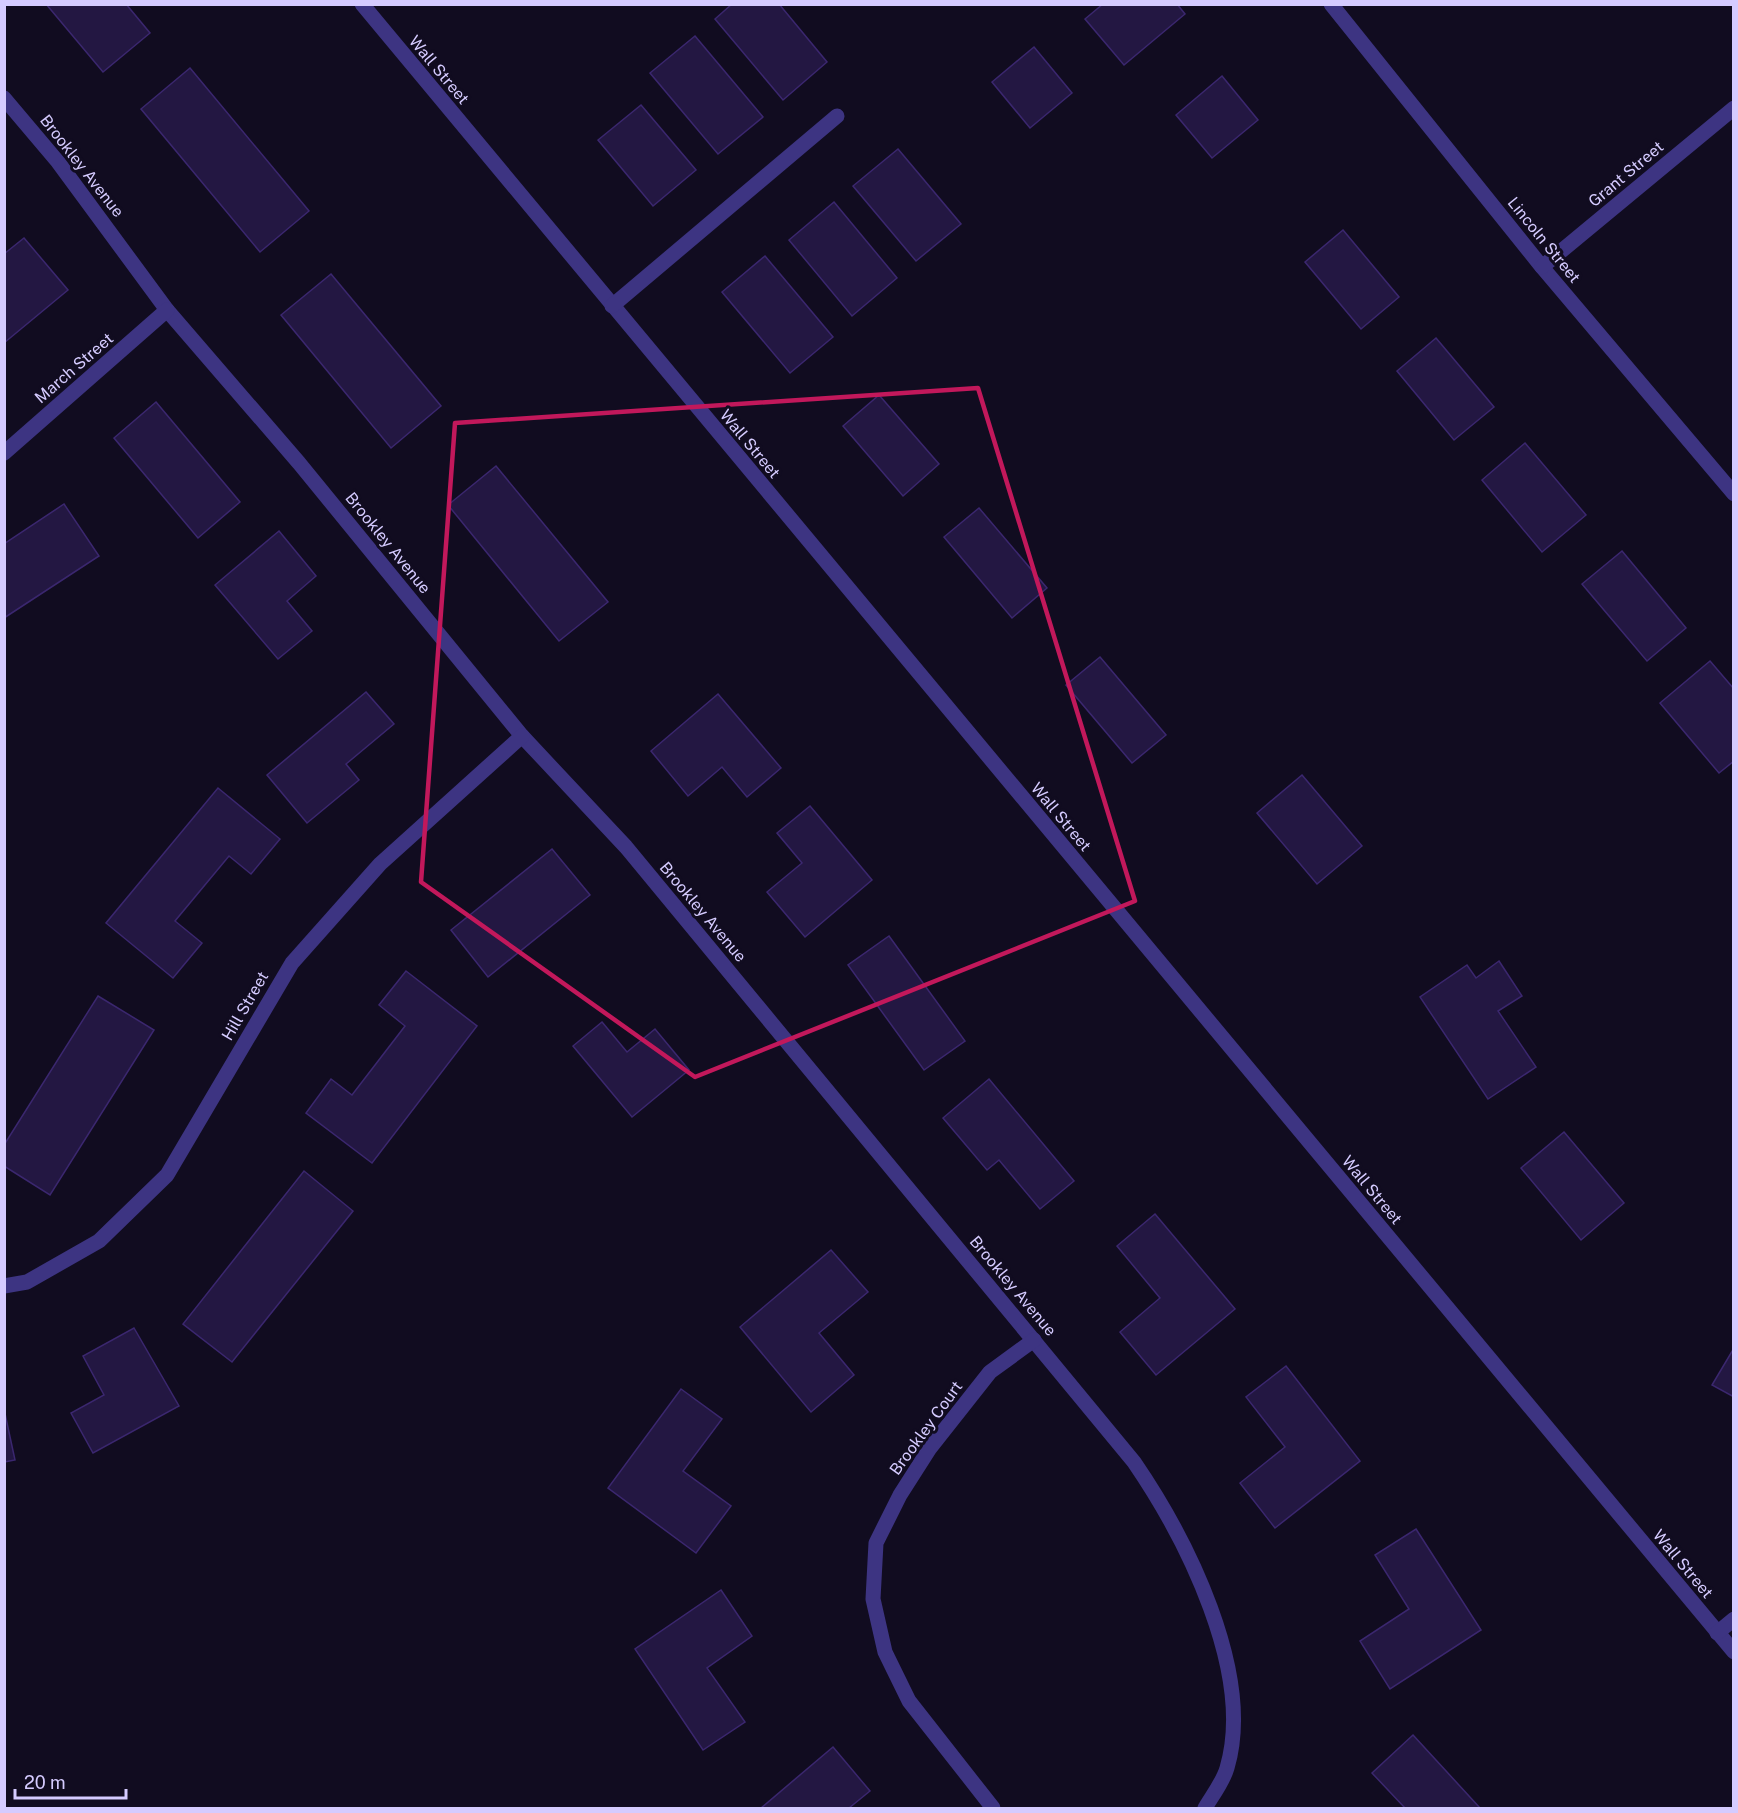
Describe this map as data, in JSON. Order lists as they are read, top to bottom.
{
  "streets": {
    "street": [
      "Wall Street",
      "Brookley Avenue",
      "Grant Street",
      "Lincoln Street",
      "March Street",
      "Hill Street",
      "Brookley Court"
    ]
  },
  "crossings": [
    ["Brookley Avenue", "March Street"],
    ["Brookley Avenue", "Hill Street"],
    ["Brookley Avenue", "Brookley Court"],
    ["Grant Street", "Lincoln Street"]
  ],
  "scale_bar": "20 m"
}
